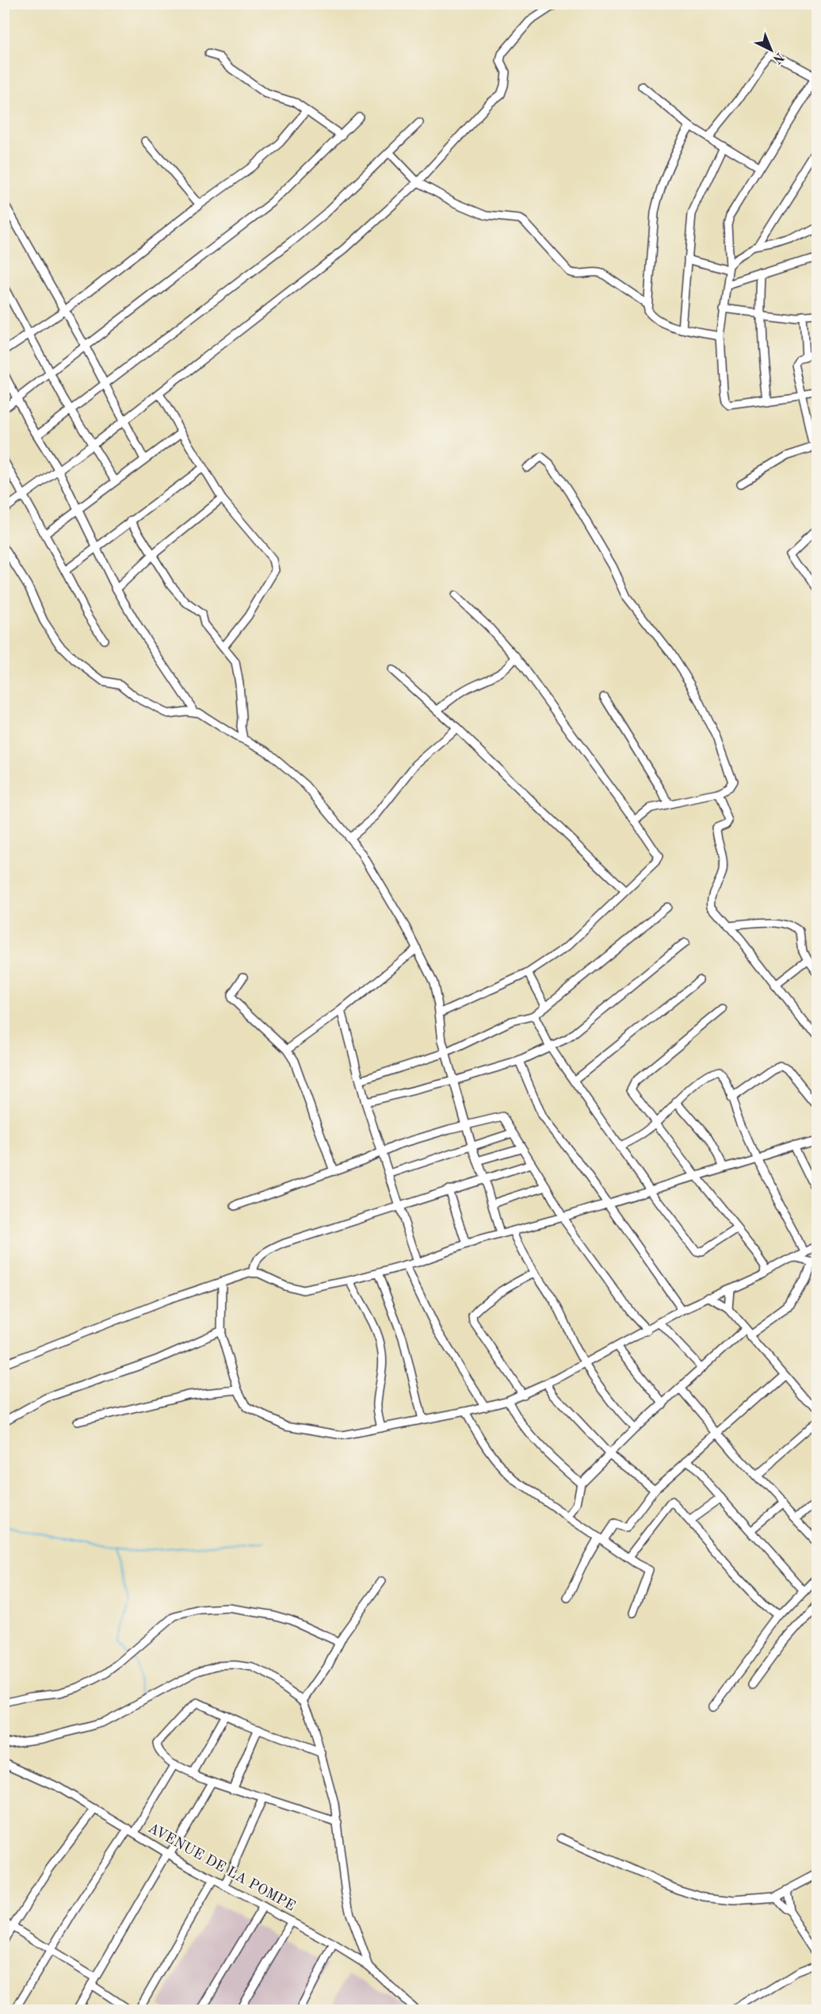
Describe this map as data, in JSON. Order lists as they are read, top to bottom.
{
  "streets": {
    "street": ["AVENUE DE LA POMPE"]
  },
  "north": "bottom right"
}
